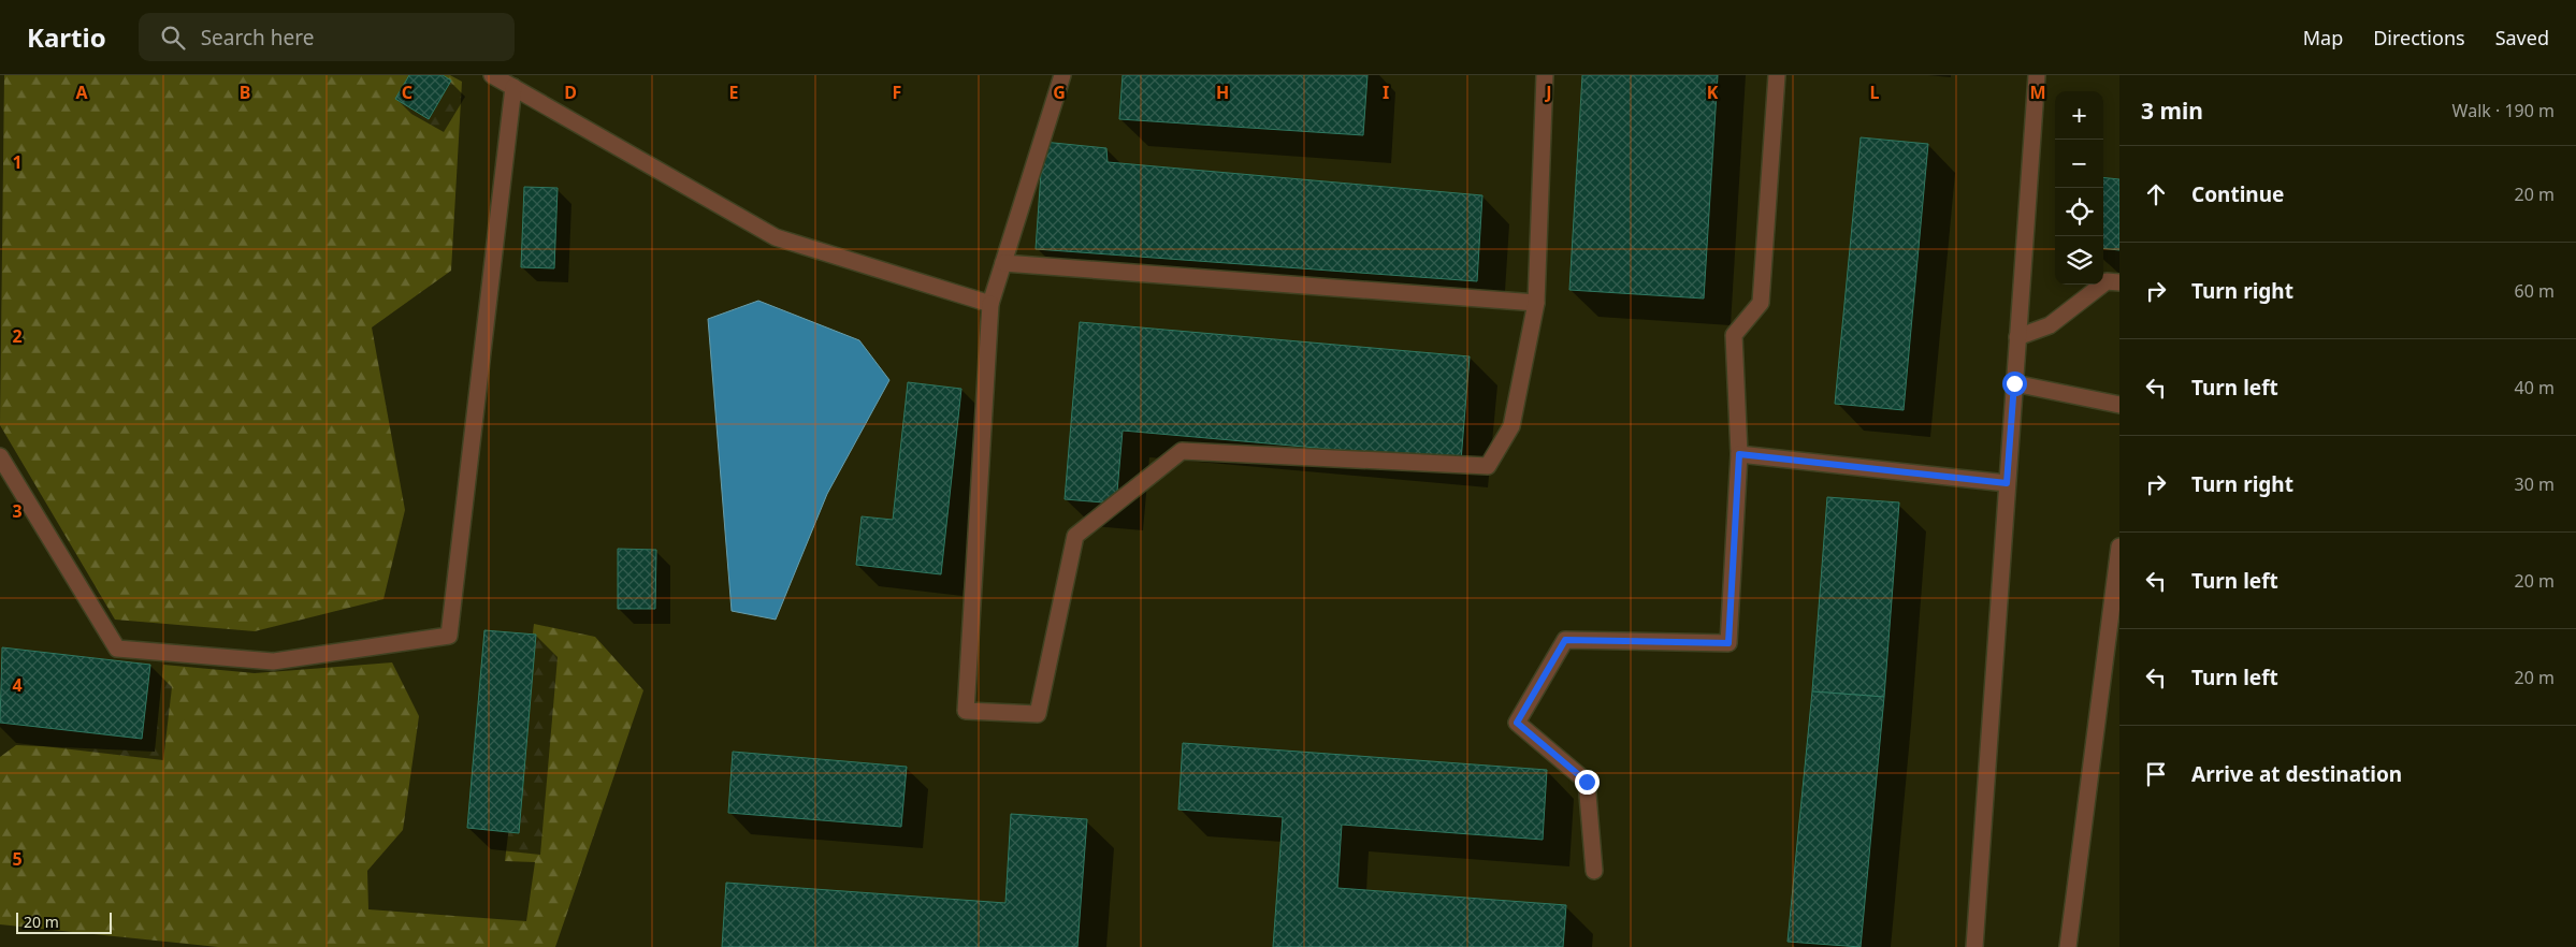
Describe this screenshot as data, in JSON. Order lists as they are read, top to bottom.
{
  "scale_bar": "20 m",
  "page": {
    "header": "Kartio",
    "search": "Search here",
    "nav": ["Map", "Directions", "Saved"],
    "heading": ["3 min", "Walk · 190 m"],
    "map_buttons": ["+", "−"],
    "list": [
      ["Continue", "20 m"],
      ["Turn right", "60 m"],
      ["Turn left", "40 m"],
      ["Turn right", "30 m"],
      ["Turn left", "20 m"],
      ["Turn left", "20 m"],
      "Arrive at destination"
    ],
    "scale": "20 m"
  },
  "grid": {
    "columns": [
      "A",
      "B",
      "C",
      "D",
      "E",
      "F",
      "G",
      "H",
      "I",
      "J",
      "K",
      "L",
      "M"
    ],
    "rows": [
      "1",
      "2",
      "3",
      "4",
      "5"
    ]
  }
}
